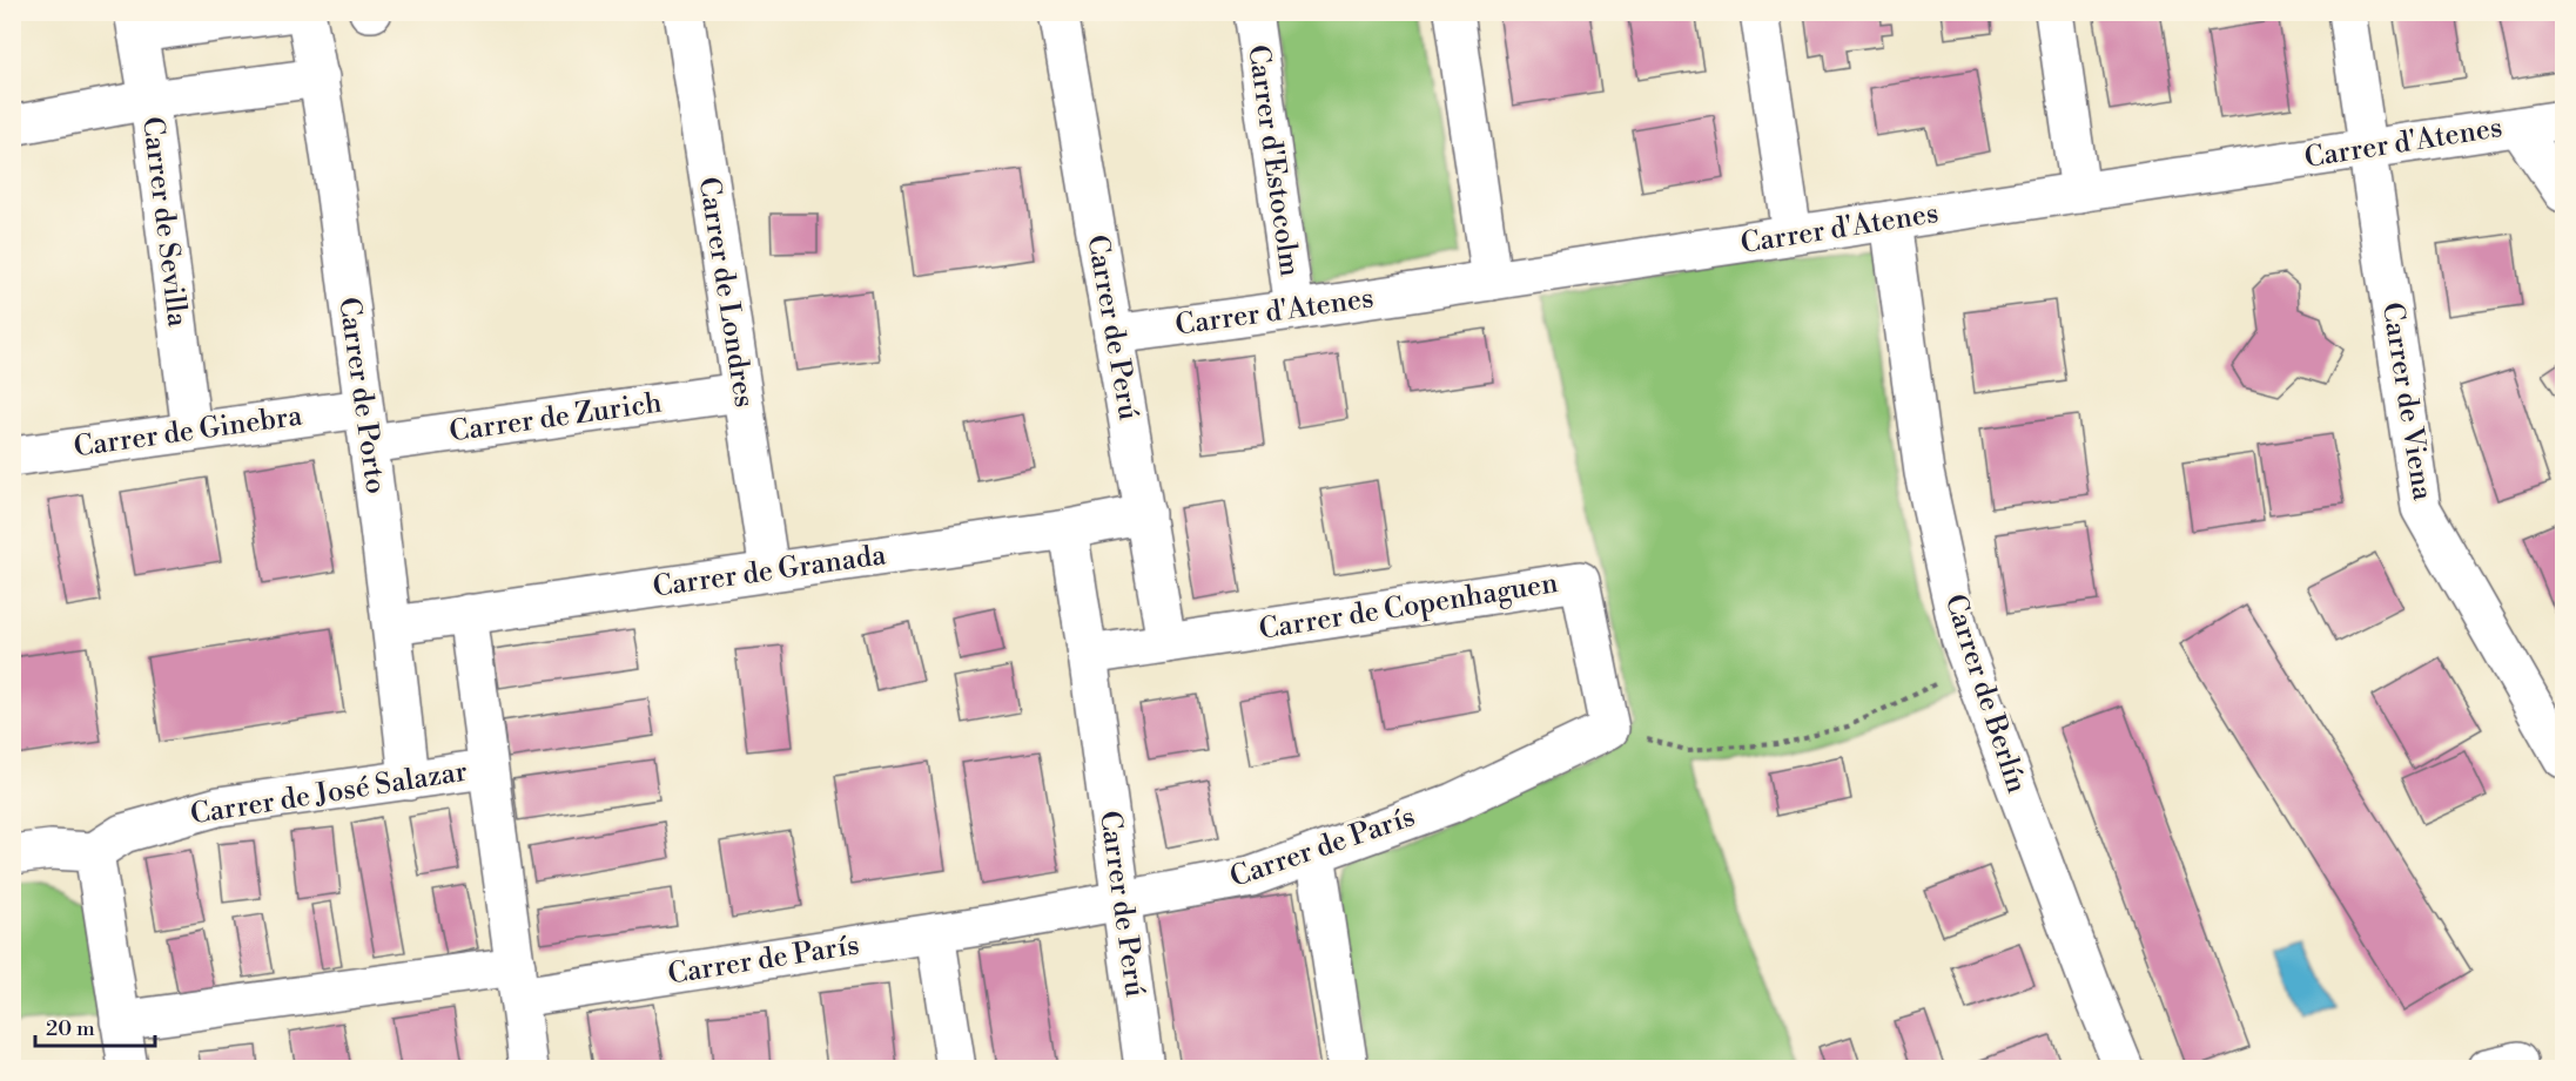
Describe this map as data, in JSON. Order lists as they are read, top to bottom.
{
  "streets": {
    "street": [
      "Carrer d'Atenes",
      "Carrer d'Estocolm",
      "Carrer de Sevilla",
      "Carrer de Londres",
      "Carrer de Perú",
      "Carrer de Porto",
      "Carrer de Viena",
      "Carrer de Zurich",
      "Carrer de Ginebra",
      "Carrer de Granada",
      "Carrer de Copenhaguen",
      "Carrer de Berlín",
      "Carrer de José Salazar",
      "Carrer de París"
    ]
  },
  "crossings": [
    ["Carrer d'Atenes", "Carrer d'Estocolm"],
    ["Carrer d'Atenes", "Carrer de Perú"],
    ["Carrer d'Atenes", "Carrer de Viena"],
    ["Carrer d'Atenes", "Carrer de Berlín"],
    ["Carrer de Sevilla", "Carrer de Ginebra"],
    ["Carrer de Londres", "Carrer de Zurich"],
    ["Carrer de Londres", "Carrer de Granada"],
    ["Carrer de Perú", "Carrer de Granada"],
    ["Carrer de Perú", "Carrer de Copenhaguen"],
    ["Carrer de Perú", "Carrer de París"],
    ["Carrer de Porto", "Carrer de Zurich"],
    ["Carrer de Porto", "Carrer de Ginebra"],
    ["Carrer de Porto", "Carrer de Granada"],
    ["Carrer de Porto", "Carrer de José Salazar"],
    ["Carrer de Zurich", "Carrer de Ginebra"],
    ["Carrer de Copenhaguen", "Carrer de París"]
  ],
  "scale_bar": "20 m"
}
